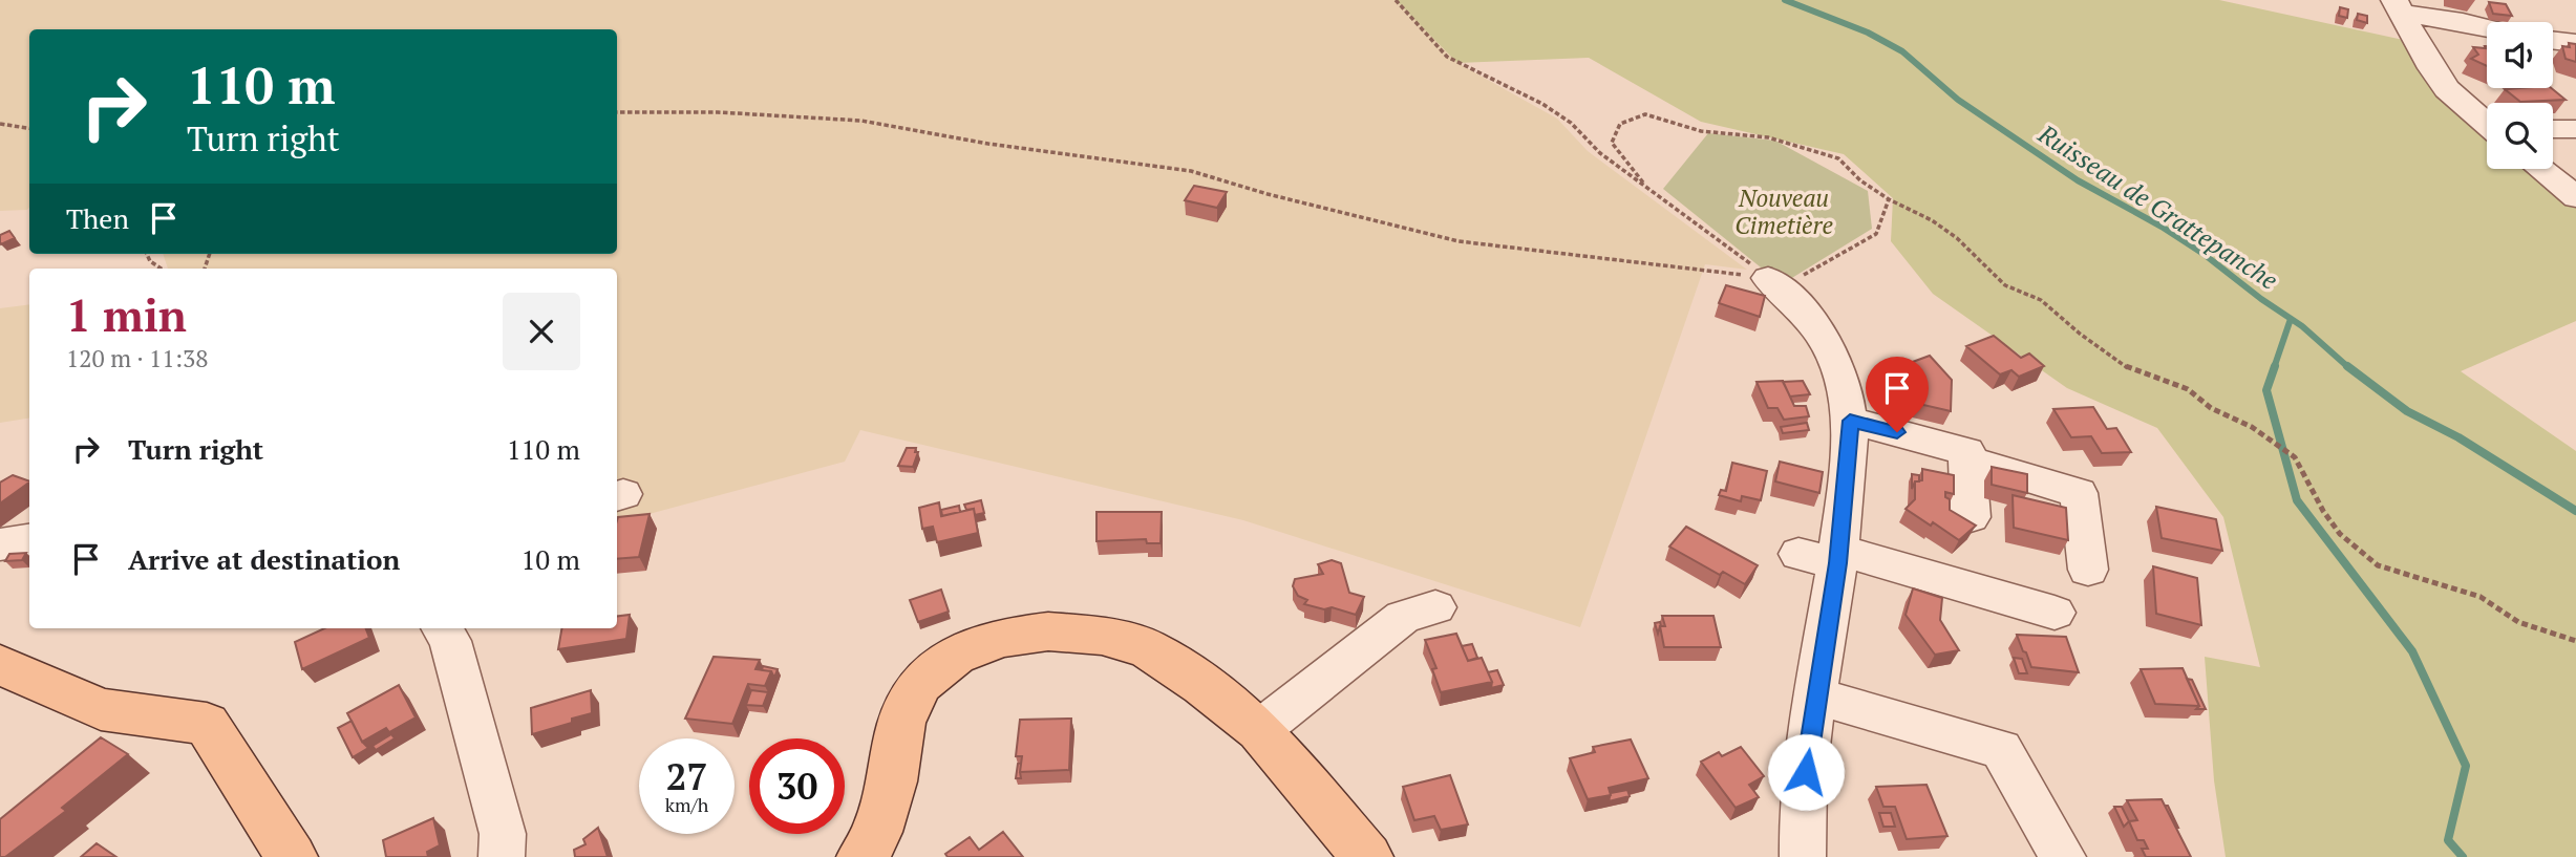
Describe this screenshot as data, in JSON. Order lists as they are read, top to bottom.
{
  "water": ["Ruisseau de Grattepanche"],
  "parks": ["Nouveau Cimetière"],
  "page": {
    "turn": ["110 m", "Turn right"],
    "then": "Then",
    "heading": ["1 min", "120 m · 11:38"],
    "list": [
      {
        "name": "Turn right",
        "value": "110 m"
      },
      {
        "name": "Arrive at destination",
        "value": "10 m"
      }
    ],
    "speed": "27 km/h",
    "limit": "30"
  }
}
